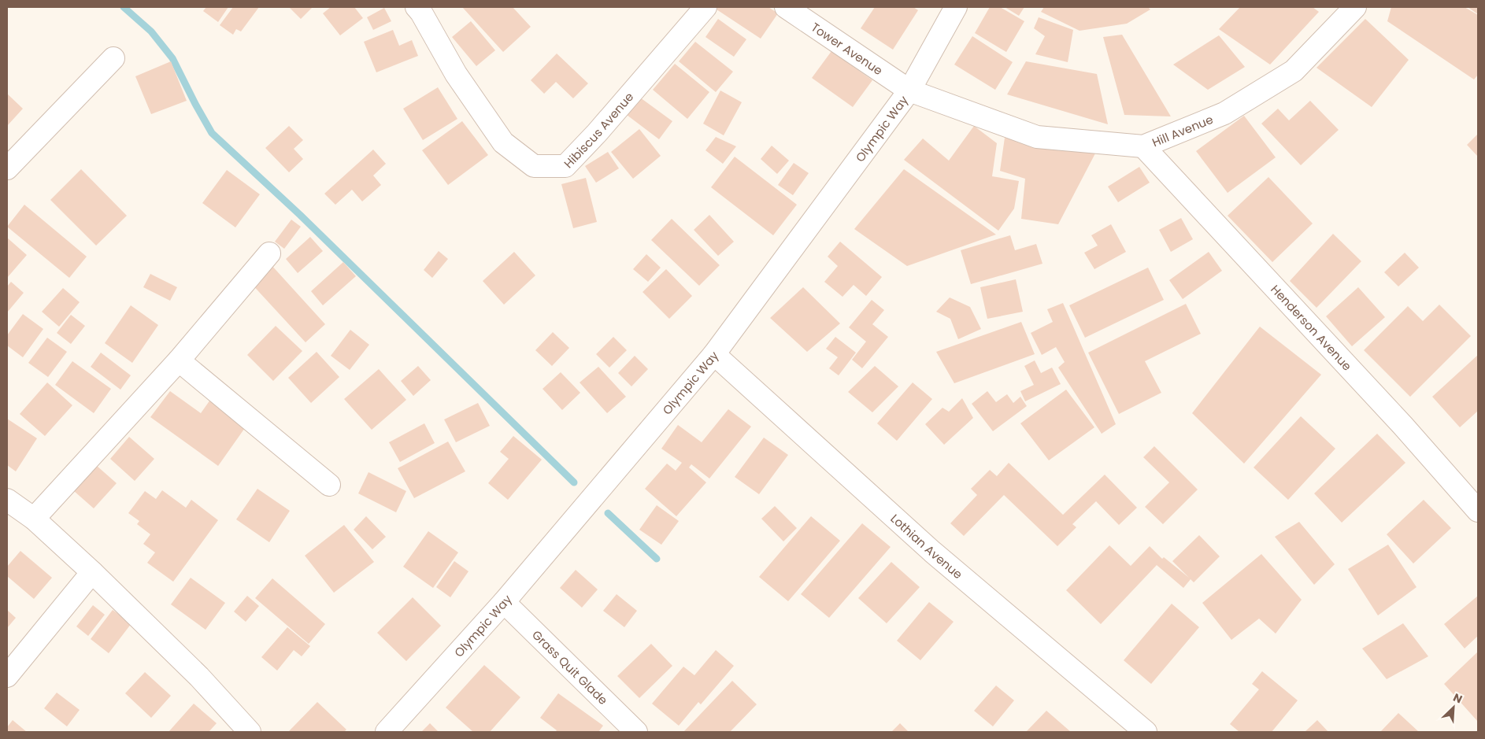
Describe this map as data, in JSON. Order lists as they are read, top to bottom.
{
  "streets": {
    "street": [
      "Tower Avenue",
      "Hibiscus Avenue",
      "Olympic Way",
      "Hill Avenue",
      "Henderson Avenue",
      "Lothian Avenue",
      "Grass Quit Glade"
    ]
  },
  "crossings": [
    ["Tower Avenue", "Olympic Way"],
    ["Tower Avenue", "Hill Avenue"],
    ["Olympic Way", "Hill Avenue"],
    ["Olympic Way", "Lothian Avenue"],
    ["Olympic Way", "Grass Quit Glade"],
    ["Hill Avenue", "Henderson Avenue"]
  ],
  "north": "top right"
}
